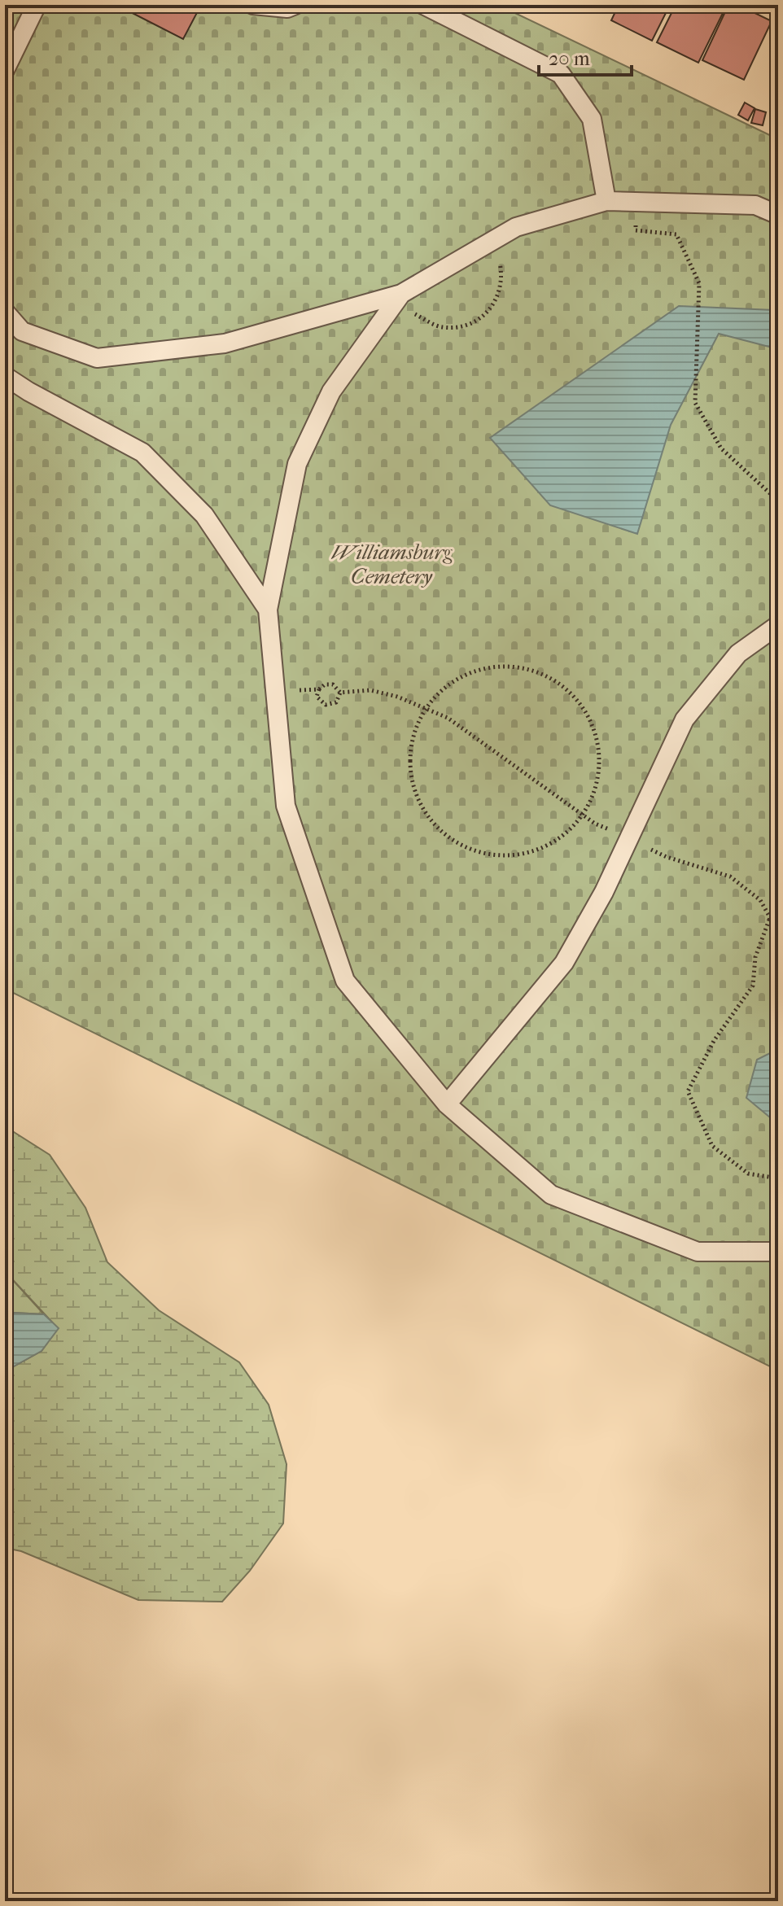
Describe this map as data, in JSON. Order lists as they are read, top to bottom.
{
  "parks": ["Williamsburg Cemetery"],
  "scale_bar": "20 m"
}
